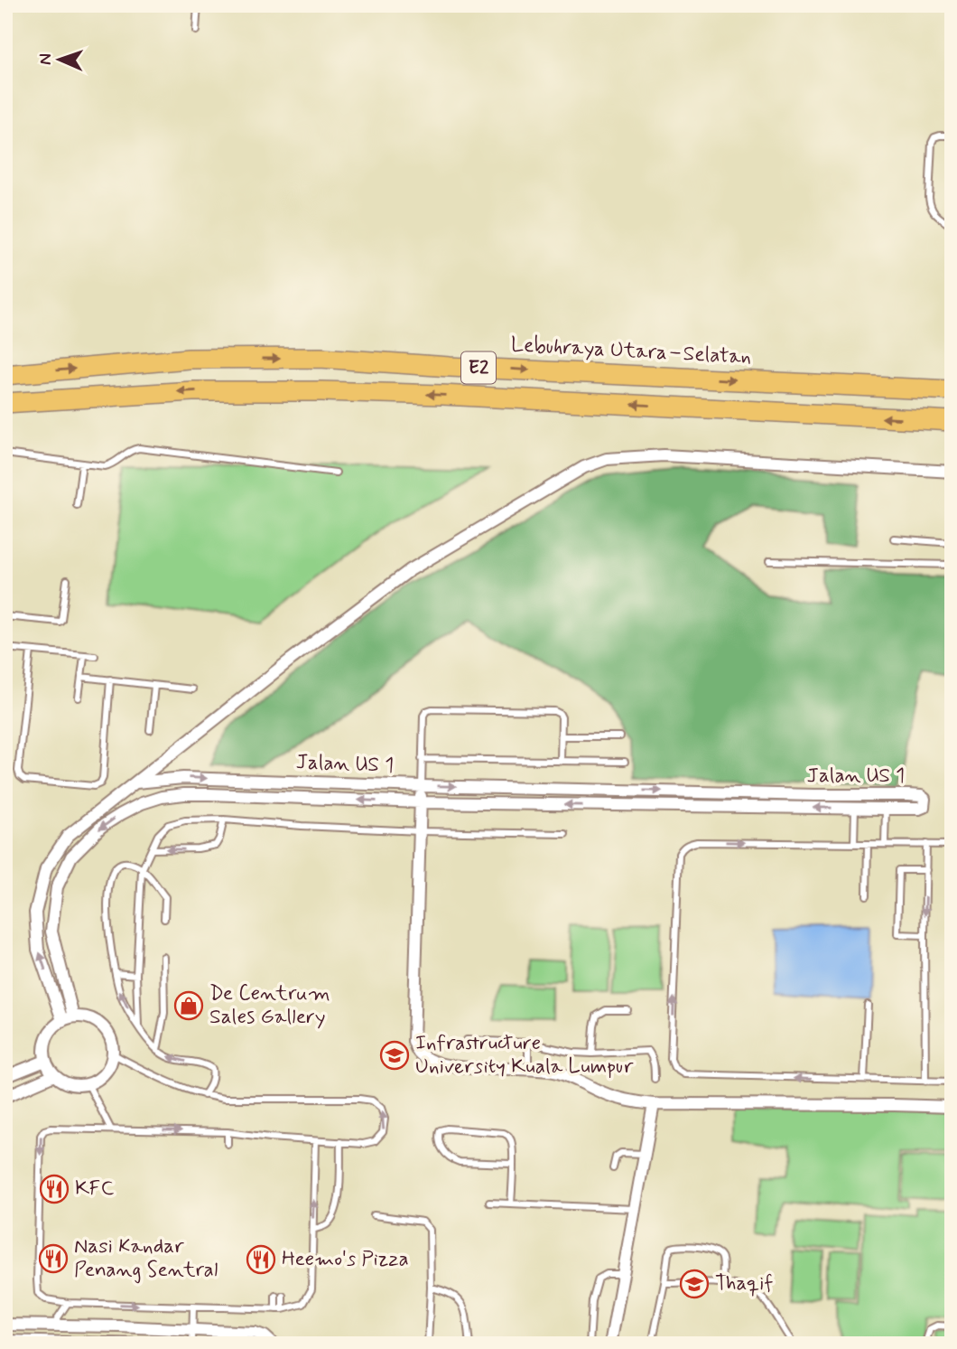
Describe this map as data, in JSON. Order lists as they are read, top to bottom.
{
  "streets": {
    "highway": ["Lebuhraya Utara–Selatan", "E2"],
    "street": ["Jalan US 1"]
  },
  "places": {
    "shop": ["De Centrum Sales Gallery"],
    "school or university": ["Infrastructure University Kuala Lumpur", "Thaqif"],
    "restaurant": ["KFC", "Nasi Kandar Penang Sentral", "Heemo's Pizza"]
  },
  "north": "left"
}
